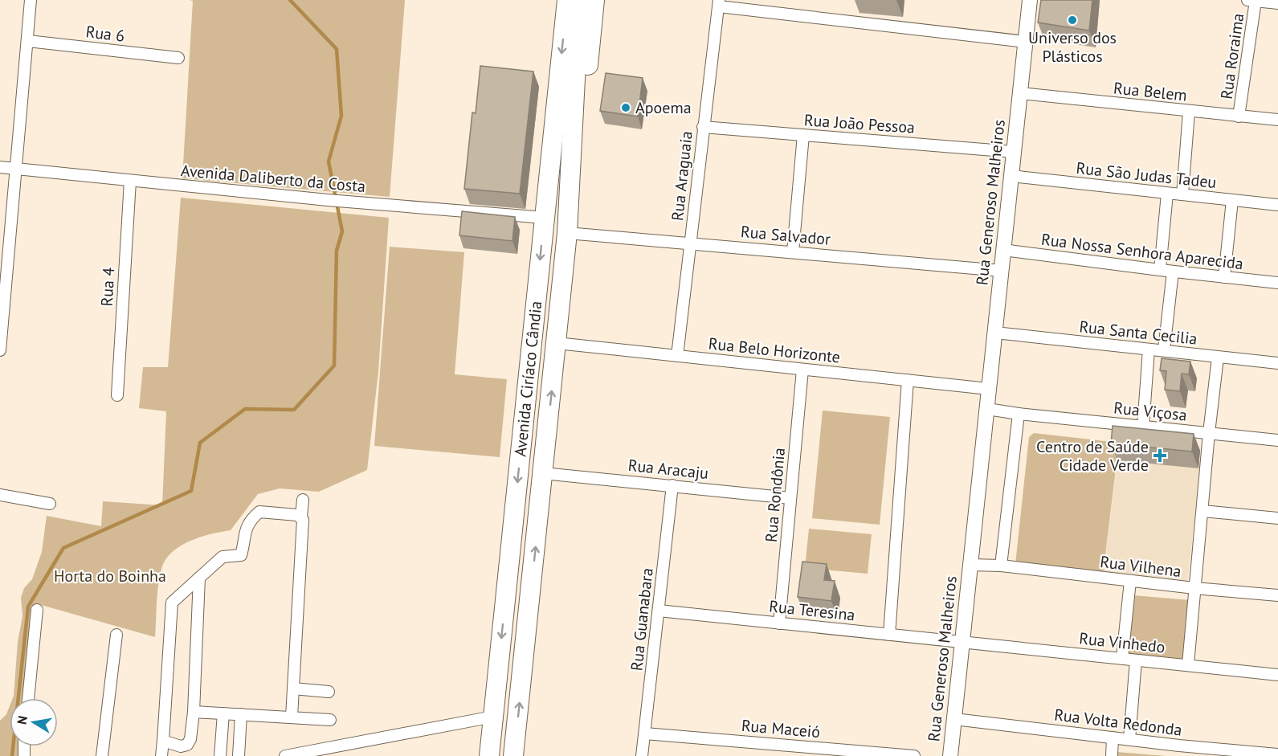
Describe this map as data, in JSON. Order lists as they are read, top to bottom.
{
  "streets": {
    "highway": ["Avenida Ciríaco Cândia"],
    "street": [
      "Rua 6",
      "Rua Roraima",
      "Rua Belem",
      "Rua João Pessoa",
      "Rua São Judas Tadeu",
      "Rua Araguaia",
      "Avenida Daliberto da Costa",
      "Rua Generoso Malheiros",
      "Rua Salvador",
      "Rua Nossa Senhora Aparecida",
      "Rua 4",
      "Rua Santa Cecilia",
      "Rua Belo Horizonte",
      "Rua Viçosa",
      "Rua Aracaju",
      "Rua Rondônia",
      "Rua Vilhena",
      "Rua Teresina",
      "Rua Guanabara",
      "Rua Vinhedo",
      "Rua Volta Redonda",
      "Rua Maceió"
    ]
  },
  "crossings": [
    ["Rua Roraima", "Rua Belem"],
    ["Rua Belem", "Rua Generoso Malheiros"],
    ["Rua João Pessoa", "Rua Araguaia"],
    ["Rua João Pessoa", "Rua Generoso Malheiros"],
    ["Rua São Judas Tadeu", "Rua Generoso Malheiros"],
    ["Rua Araguaia", "Rua Salvador"],
    ["Rua Araguaia", "Rua Belo Horizonte"],
    ["Avenida Daliberto da Costa", "Rua 4"],
    ["Avenida Daliberto da Costa", "Avenida Ciríaco Cândia"],
    ["Rua Generoso Malheiros", "Rua Salvador"],
    ["Rua Generoso Malheiros", "Rua Nossa Senhora Aparecida"],
    ["Rua Generoso Malheiros", "Rua Santa Cecilia"],
    ["Rua Generoso Malheiros", "Rua Belo Horizonte"],
    ["Rua Generoso Malheiros", "Rua Vilhena"],
    ["Rua Generoso Malheiros", "Rua Teresina"],
    ["Rua Generoso Malheiros", "Rua Vinhedo"],
    ["Rua Generoso Malheiros", "Rua Volta Redonda"],
    ["Rua Salvador", "Avenida Ciríaco Cândia"],
    ["Rua Belo Horizonte", "Avenida Ciríaco Cândia"],
    ["Rua Belo Horizonte", "Rua Rondônia"],
    ["Avenida Ciríaco Cândia", "Rua Aracaju"],
    ["Rua Aracaju", "Rua Rondônia"],
    ["Rua Aracaju", "Rua Guanabara"],
    ["Rua Rondônia", "Rua Teresina"],
    ["Rua Teresina", "Rua Guanabara"],
    ["Rua Teresina", "Rua Vinhedo"],
    ["Rua Guanabara", "Rua Maceió"]
  ],
  "parks": ["Horta do Boinha"],
  "places": {
    "other": ["Universo dos Plásticos", "Apoema"],
    "health": ["Centro de Saúde Cidade Verde"]
  },
  "north": "left"
}
